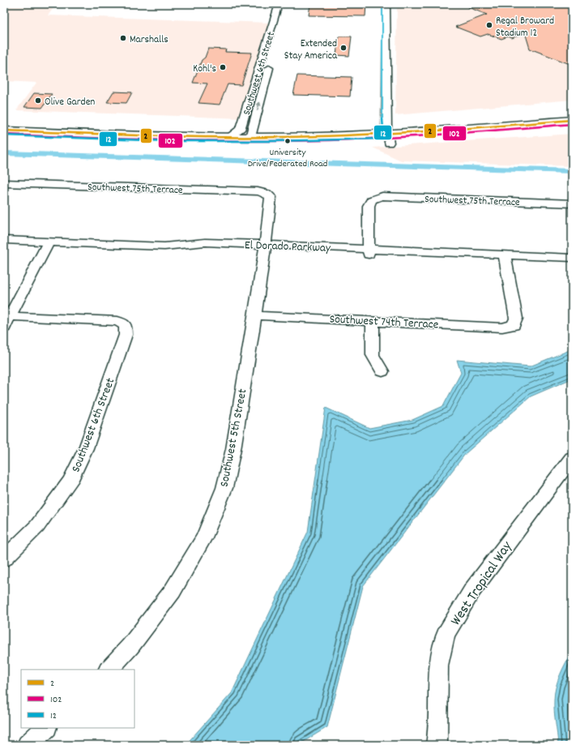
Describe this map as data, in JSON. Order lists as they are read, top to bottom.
{
  "streets": {
    "street": [
      "Southwest 6th Street",
      "Southwest 75th Terrace",
      "El Dorado Parkway",
      "Southwest 74th Terrace",
      "Southwest 5th Street",
      "West Tropical Way"
    ]
  },
  "crossings": [
    ["Southwest 75th Terrace", "El Dorado Parkway"],
    ["Southwest 75th Terrace", "Southwest 5th Street"],
    ["El Dorado Parkway", "Southwest 74th Terrace"],
    ["El Dorado Parkway", "Southwest 5th Street"],
    ["Southwest 74th Terrace", "Southwest 5th Street"]
  ],
  "places": [
    "Regal Broward Stadium 12",
    "Marshalls",
    "Extended Stay America",
    "Kohl's",
    "Olive Garden",
    "University Drive/Federated Road"
  ],
  "lines": ["transit line 12", "transit line 2", "transit line 102"],
  "legend": ["2", "102", "12"]
}
